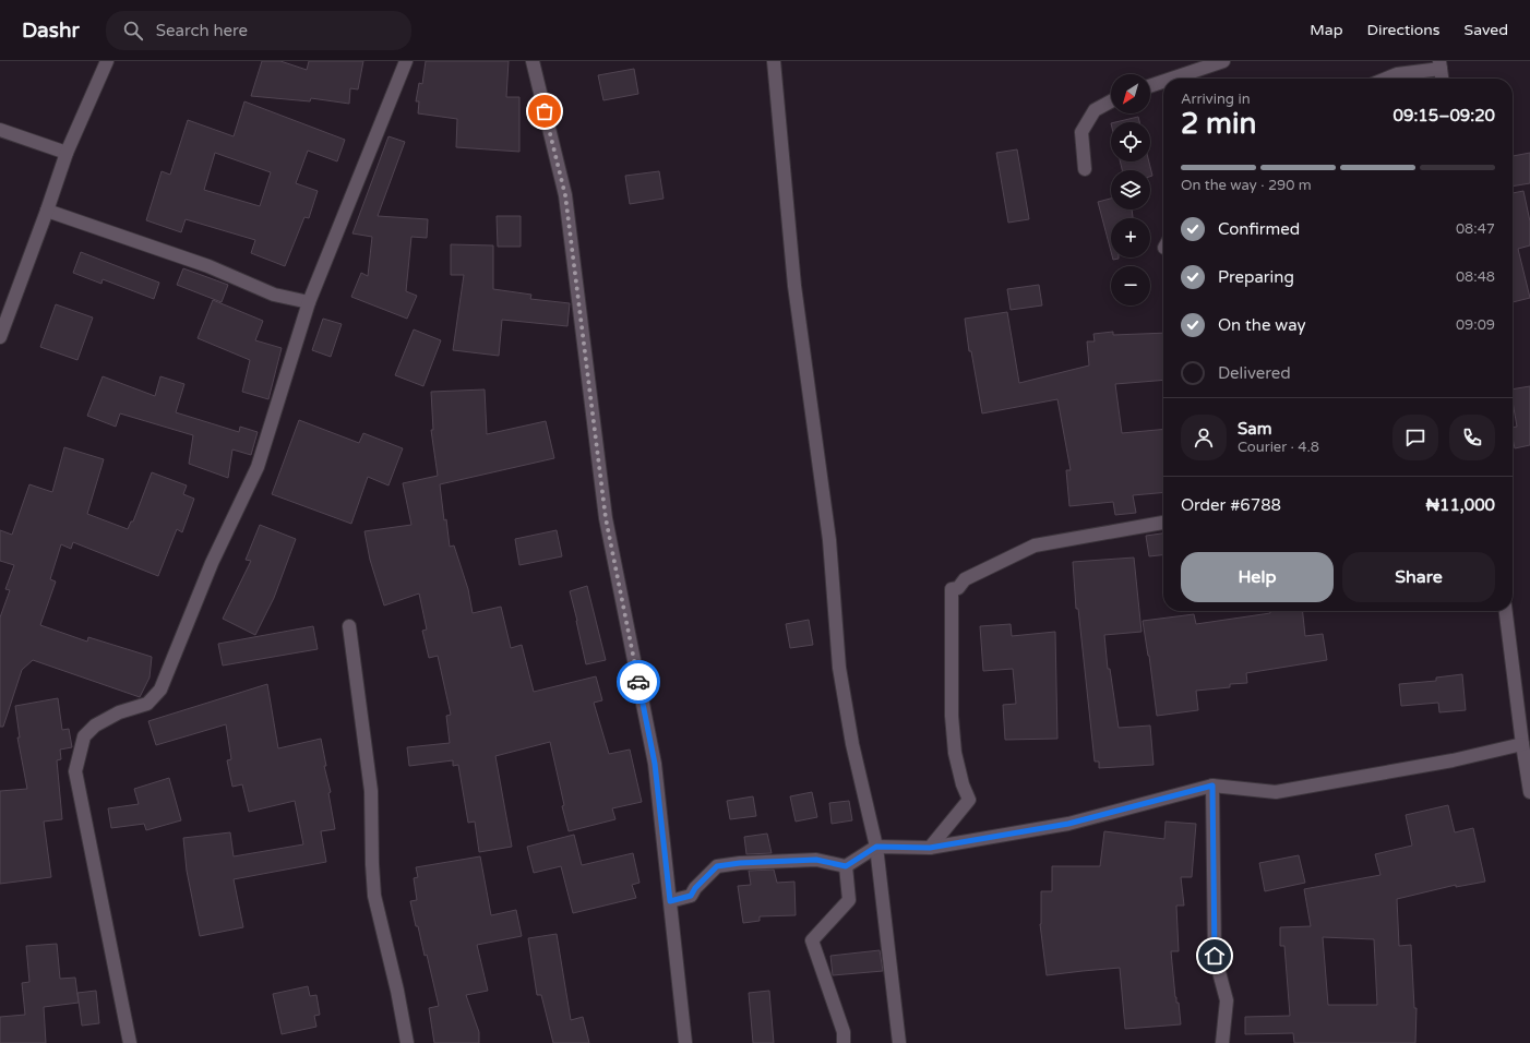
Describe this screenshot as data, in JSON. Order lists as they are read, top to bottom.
{
  "north": "bottom left",
  "page": {
    "header": "Dashr",
    "search": "Search here",
    "nav": ["Map", "Directions", "Saved"],
    "map_buttons": ["+", "−"],
    "heading": ["2 min", "Arriving in", "09:15–09:20"],
    "panel": [
      "Sam",
      "Courier · 4.8",
      "Order #6788",
      "₦11,000"
    ],
    "bar": "On the way · 290 m",
    "list": [
      ["Confirmed", "08:47"],
      ["Preparing", "08:48"],
      ["On the way", "09:09"],
      "Delivered"
    ],
    "buttons": ["Help", "Share"]
  }
}
